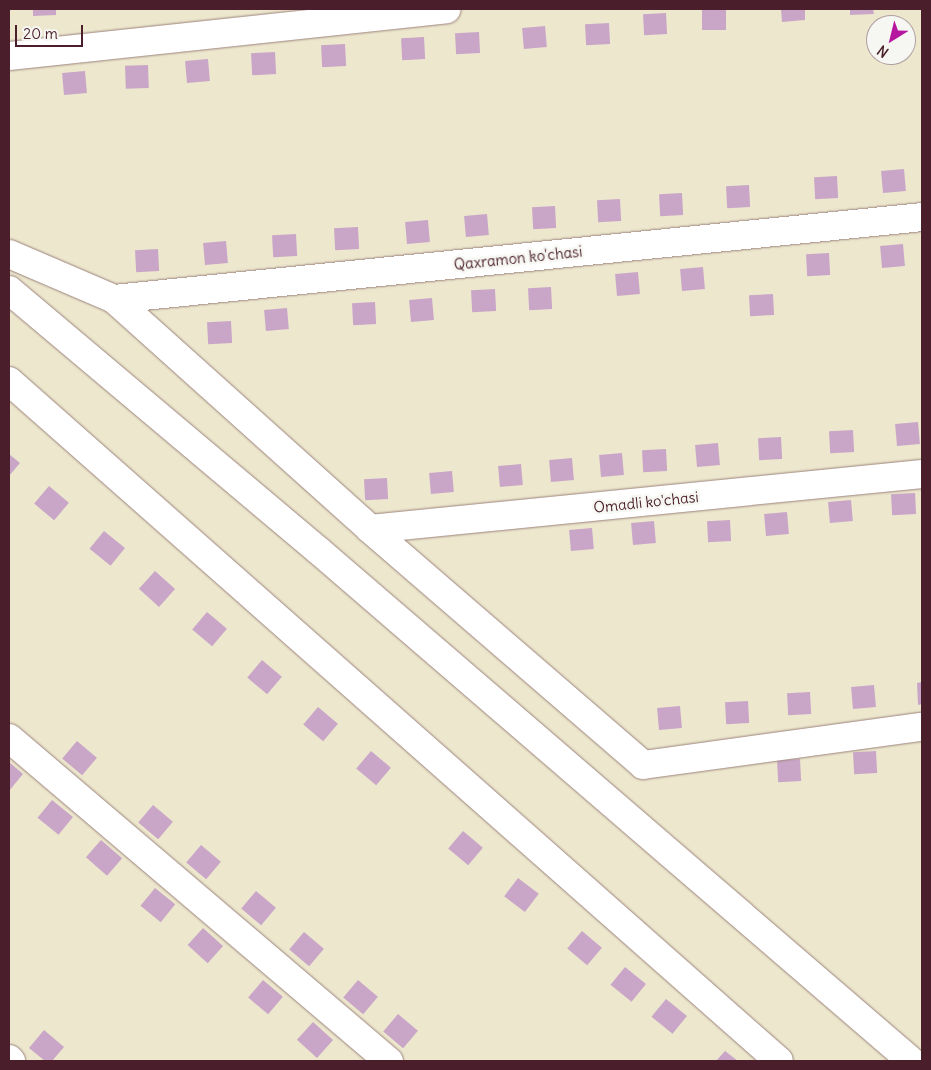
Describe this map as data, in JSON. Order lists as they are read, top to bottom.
{
  "streets": {
    "street": ["Qaxramon ko'chasi", "Omadli ko'chasi"]
  },
  "scale_bar": "20 m",
  "north": "bottom left"
}
